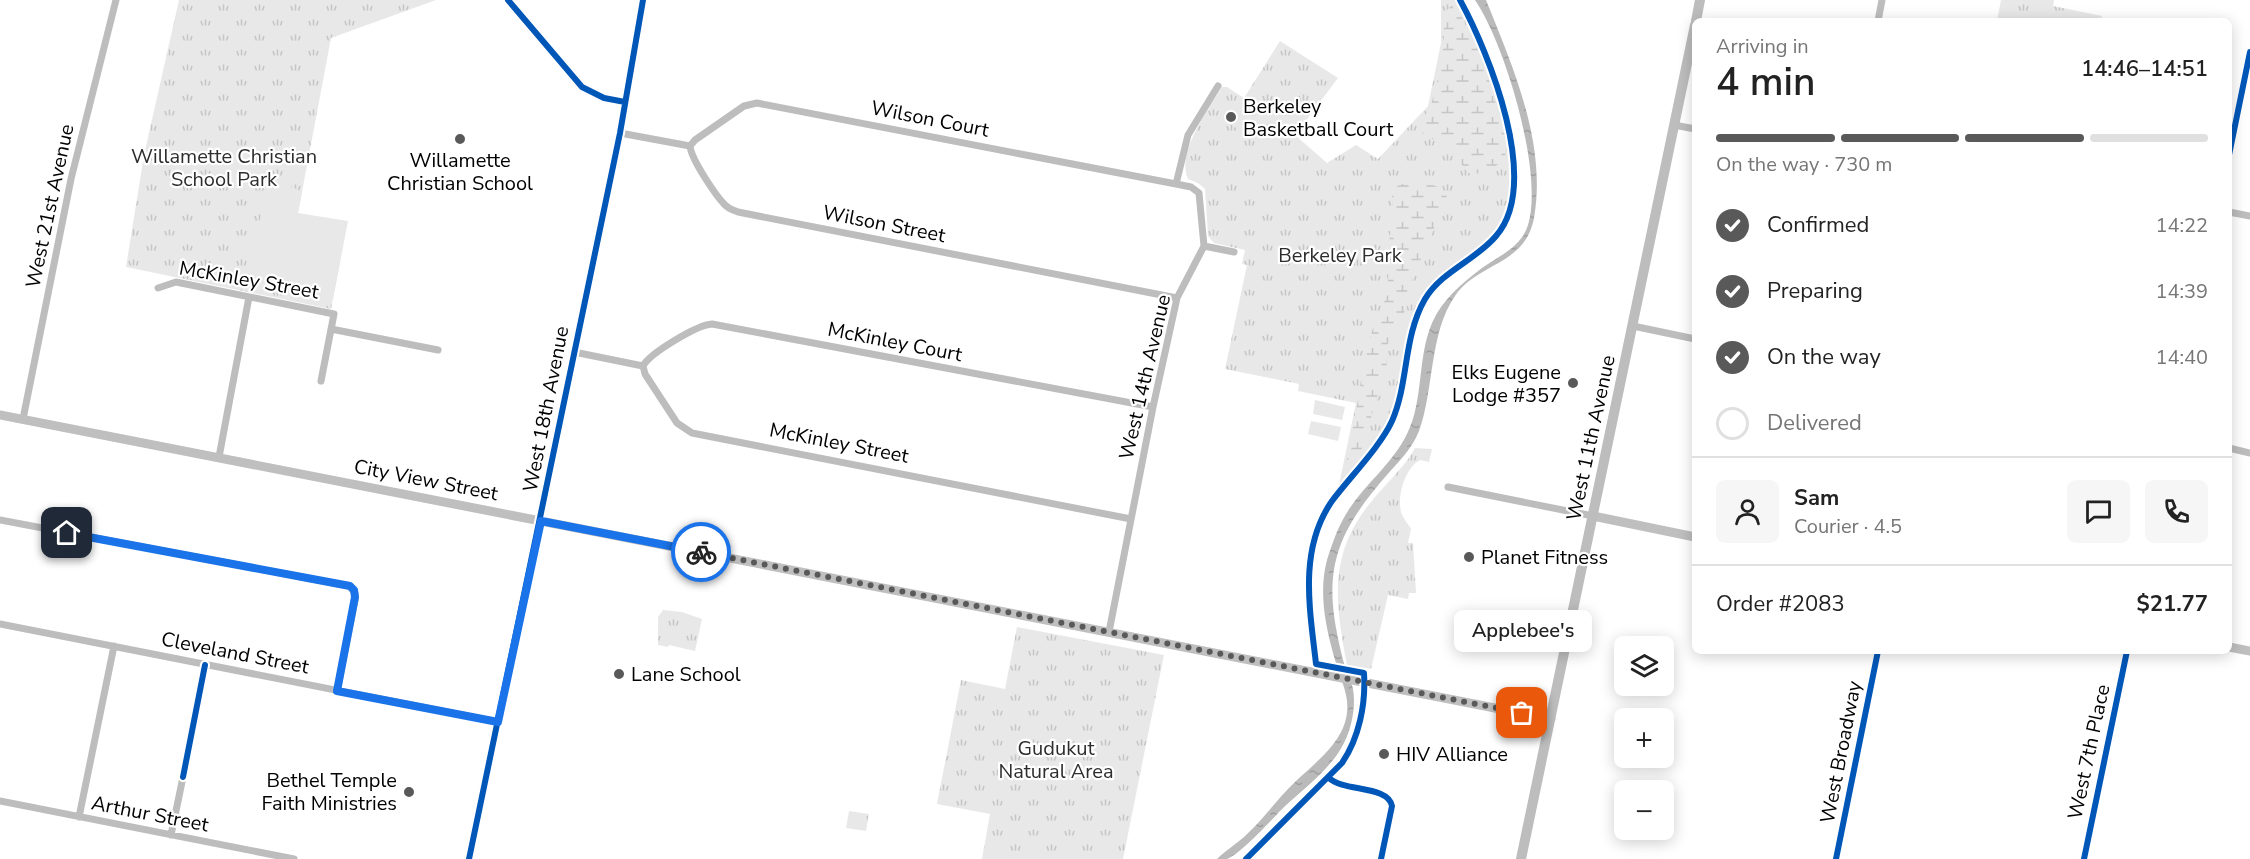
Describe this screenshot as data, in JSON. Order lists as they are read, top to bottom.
{
  "streets": {
    "main road": ["West 11th Avenue"],
    "street": [
      "Wilson Court",
      "West 21st Avenue",
      "Wilson Street",
      "McKinley Street",
      "McKinley Court",
      "West 14th Avenue",
      "West 18th Avenue",
      "City View Street",
      "Cleveland Street",
      "West Broadway",
      "West 7th Place",
      "Arthur Street"
    ]
  },
  "crossings": [
    ["Wilson Court", "Wilson Street"],
    ["West 21st Avenue", "City View Street"],
    ["Wilson Street", "West 14th Avenue"],
    ["McKinley Street", "McKinley Court"],
    ["McKinley Street", "West 14th Avenue"],
    ["McKinley Court", "West 14th Avenue"],
    ["West 14th Avenue", "City View Street"],
    ["West 18th Avenue", "City View Street"],
    ["West 18th Avenue", "Cleveland Street"],
    ["West 11th Avenue", "City View Street"]
  ],
  "parks": ["Willamette Christian School Park", "Berkeley Park", "Gudukut Natural Area"],
  "places": [
    "Berkeley Basketball Court",
    "Willamette Christian School",
    "Elks Eugene Lodge #357",
    "Planet Fitness",
    "Lane School",
    "Applebee's",
    "HIV Alliance",
    "Bethel Temple Faith Ministries"
  ],
  "page": {
    "heading": ["4 min", "Arriving in", "14:46–14:51"],
    "panel": [
      "Sam",
      "Courier · 4.5",
      "Order #2083",
      "$21.77"
    ],
    "bar": "On the way · 730 m",
    "list": [
      ["Confirmed", "14:22"],
      ["Preparing", "14:39"],
      ["On the way", "14:40"],
      "Delivered"
    ],
    "bubble": "Applebee's",
    "map_buttons": ["+", "−"]
  }
}
